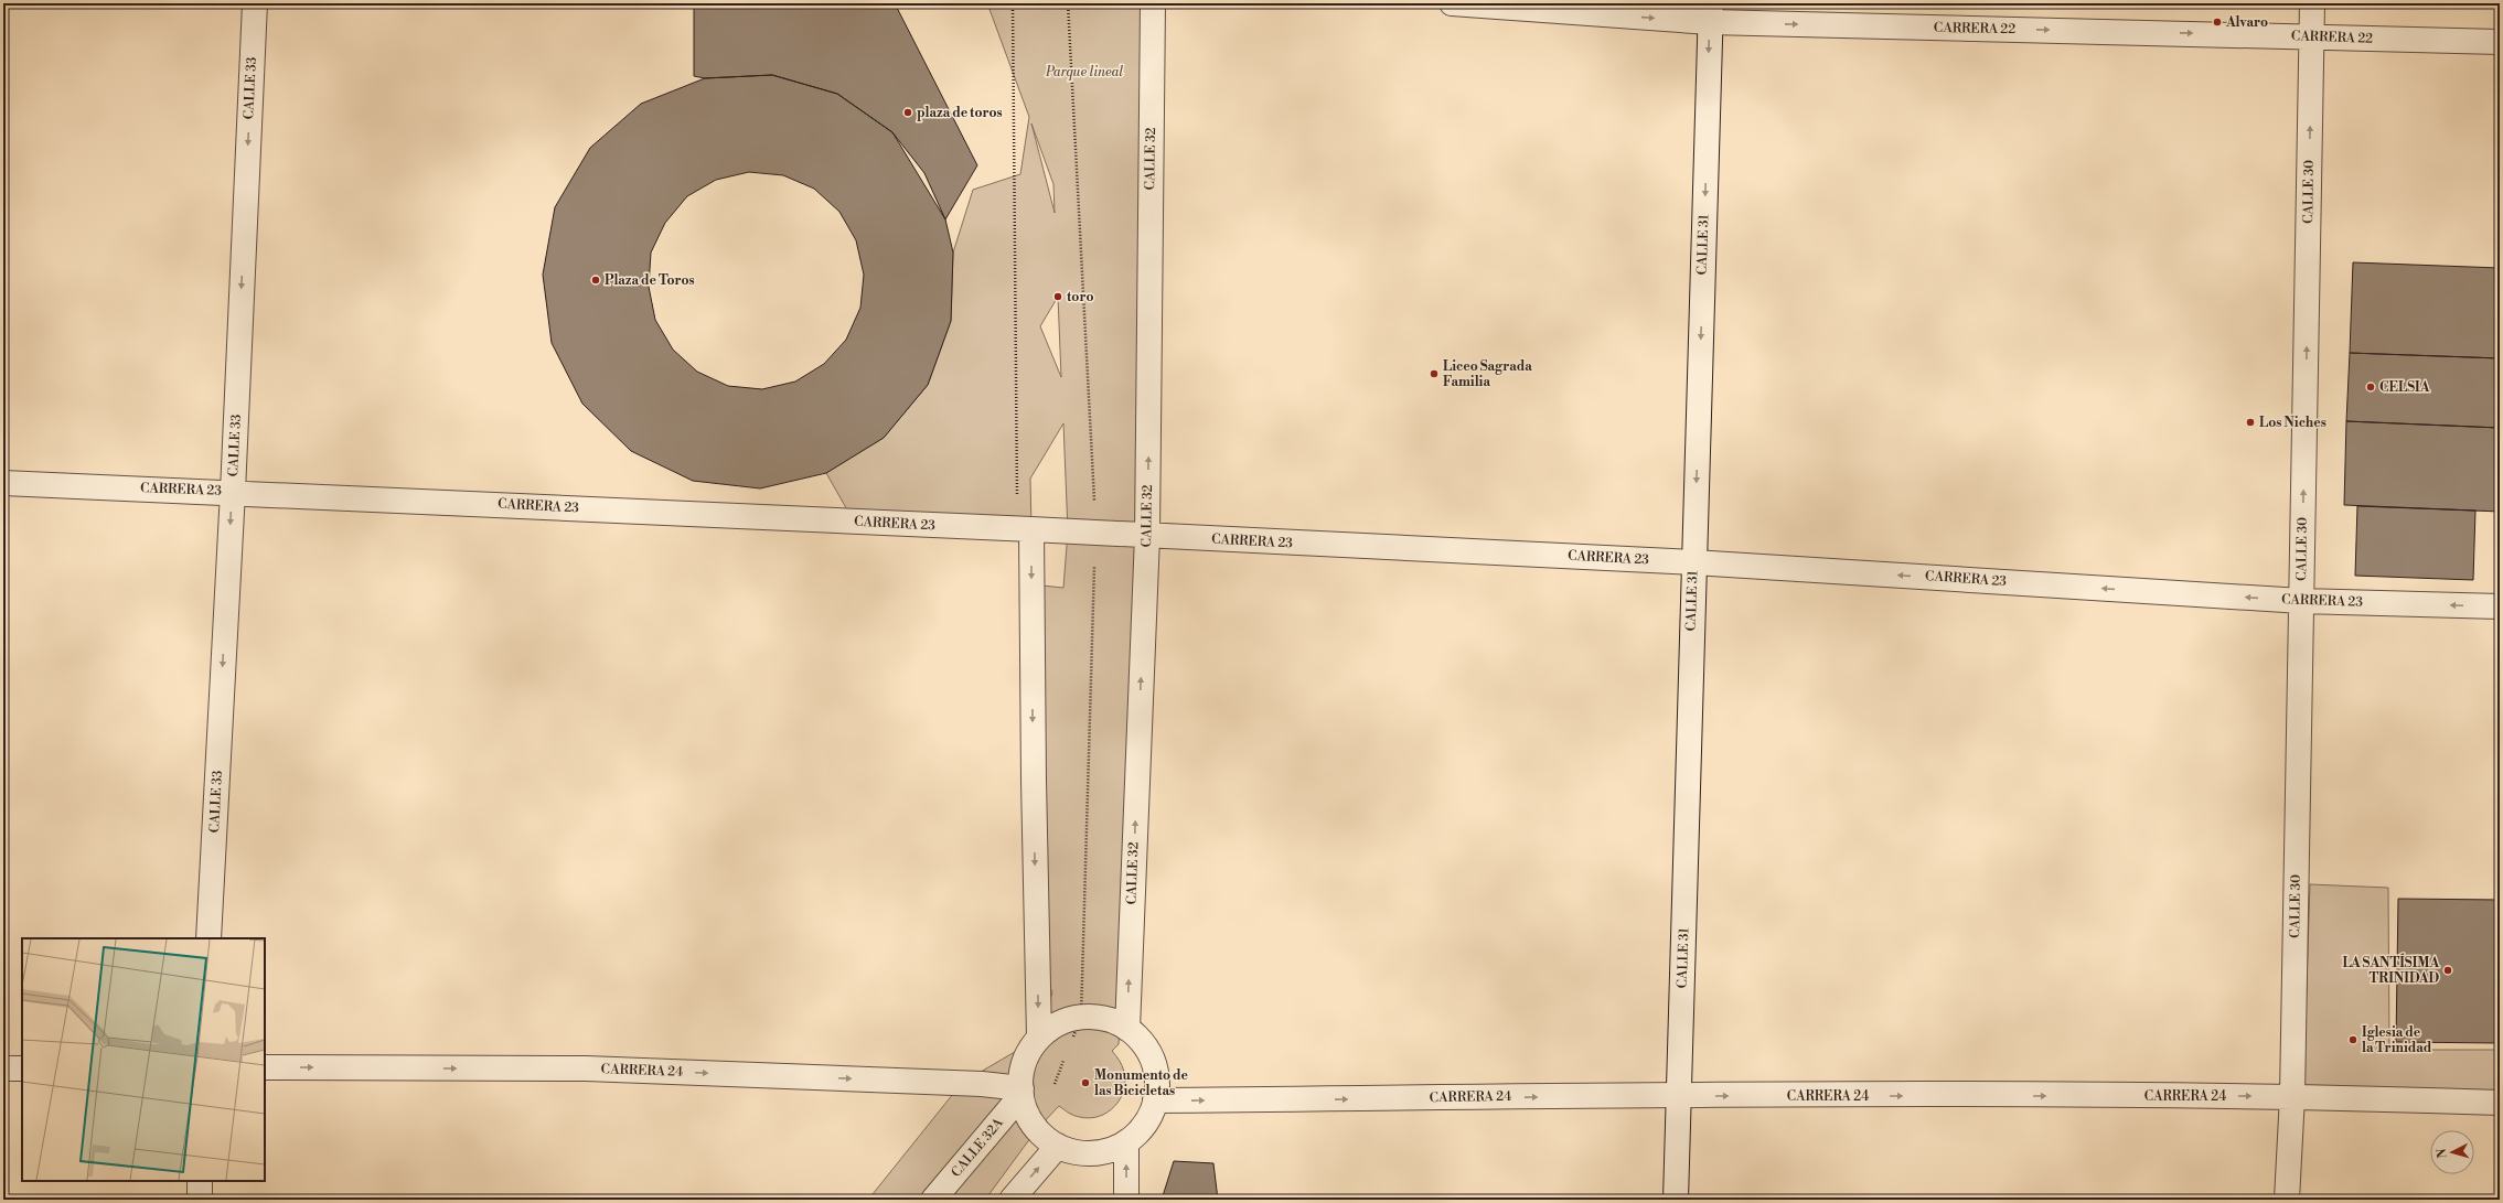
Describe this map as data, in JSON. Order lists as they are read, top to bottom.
{
  "streets": {
    "street": [
      "CARRERA 22",
      "CALLE 33",
      "CALLE 32",
      "CALLE 30",
      "CALLE 31",
      "CARRERA 23",
      "CARRERA 24",
      "CALLE 32A"
    ]
  },
  "crossings": [
    ["CARRERA 22", "CALLE 30"],
    ["CARRERA 22", "CALLE 31"],
    ["CALLE 33", "CARRERA 23"],
    ["CALLE 32", "CARRERA 23"],
    ["CALLE 32", "CARRERA 24"],
    ["CALLE 32", "CALLE 32A"],
    ["CALLE 30", "CARRERA 23"],
    ["CALLE 30", "CARRERA 24"],
    ["CALLE 31", "CARRERA 23"],
    ["CALLE 31", "CARRERA 24"],
    ["CARRERA 24", "CALLE 32A"]
  ],
  "one_way": [
    "CARRERA 22",
    "CALLE 33",
    "CALLE 30",
    "CALLE 31",
    "CARRERA 24"
  ],
  "parks": ["Parque lineal"],
  "places": [
    "Alvaro",
    "plaza de toros",
    "Plaza de Toros",
    "toro",
    "Liceo Sagrada Familia",
    "CELSIA",
    "Los Niches",
    "LA SANTÍSIMA TRINIDAD",
    "Iglesia de la Trinidad",
    "Monumento de las Bicicletas"
  ],
  "north": "left"
}
